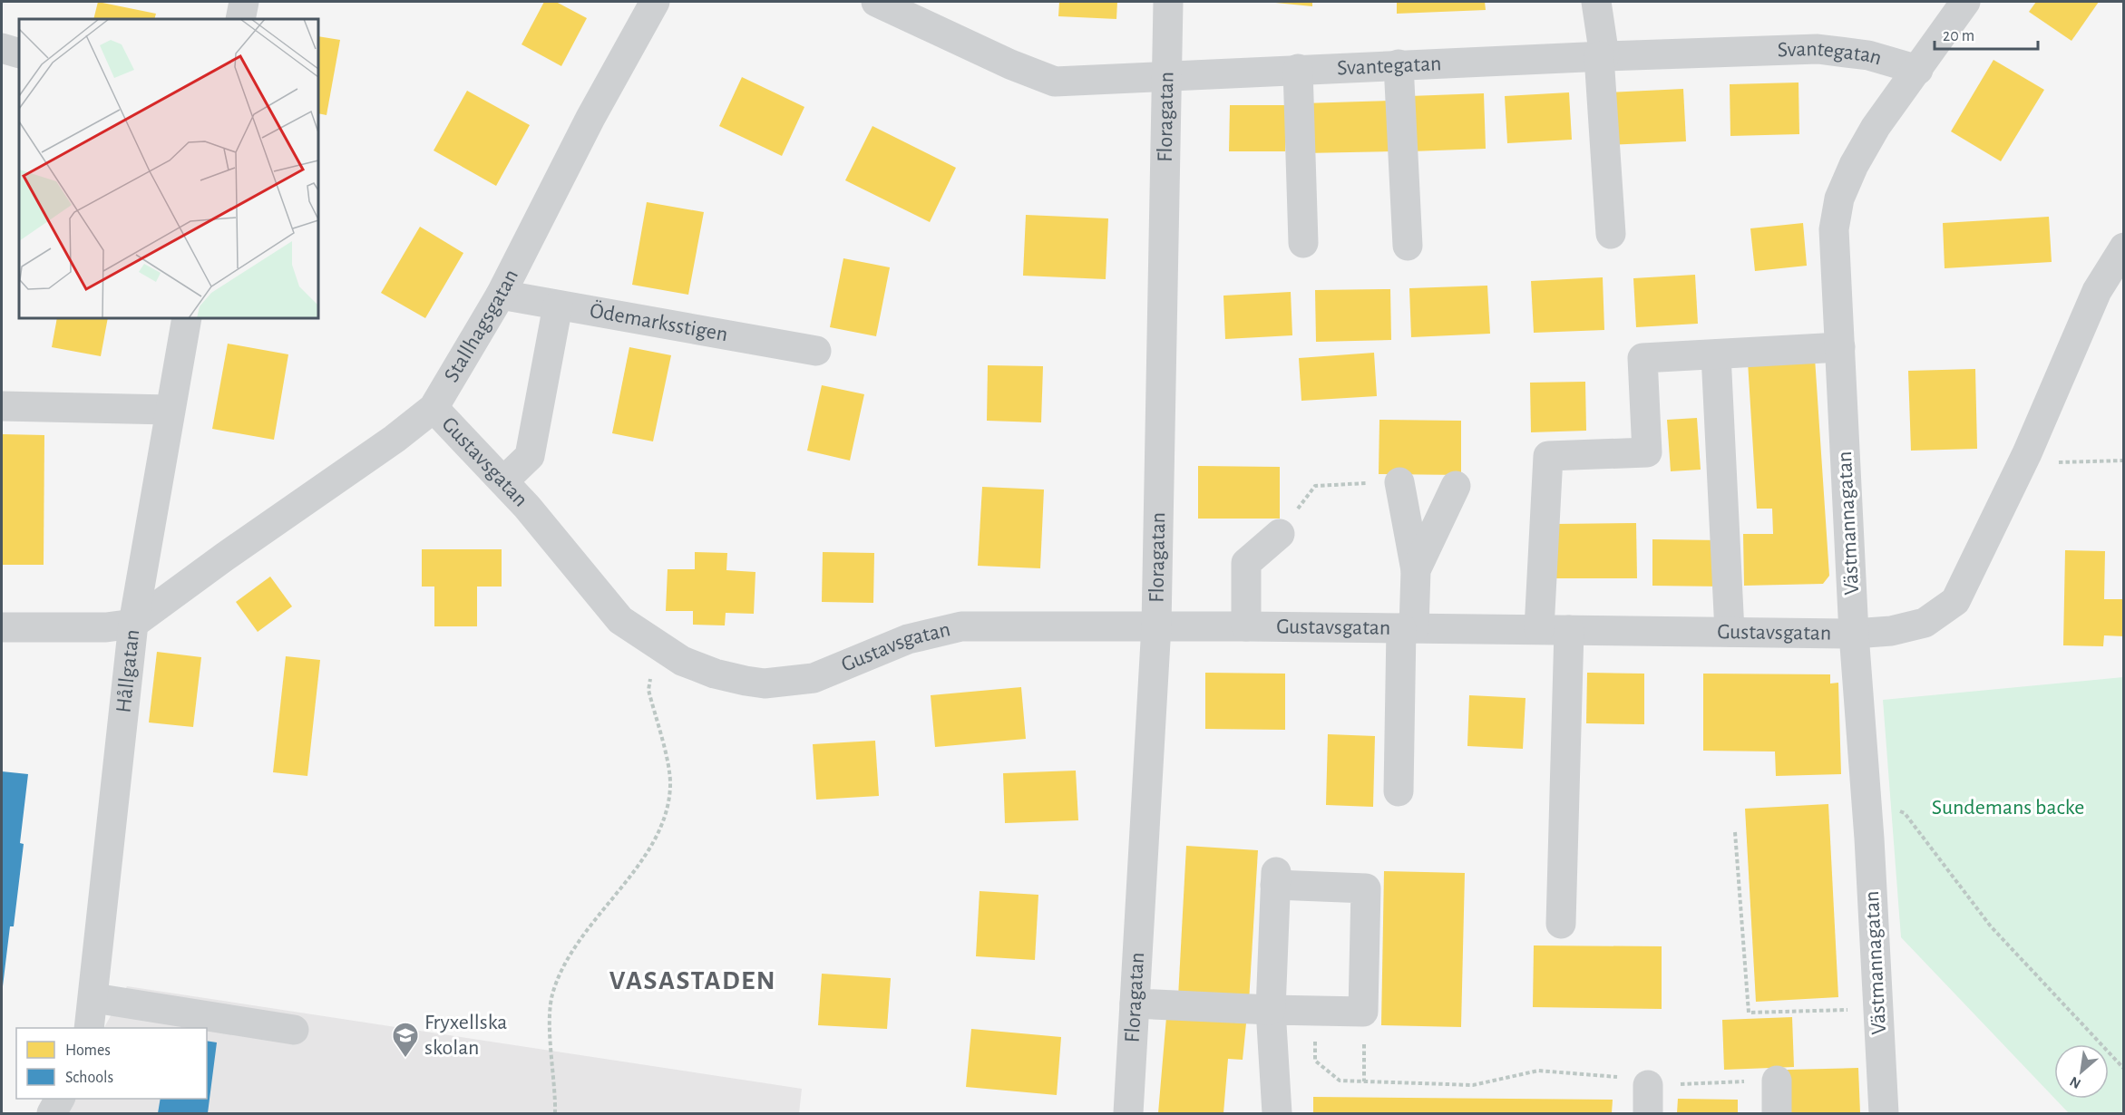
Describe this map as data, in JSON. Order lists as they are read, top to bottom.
{
  "streets": {
    "street": [
      "Svantegatan",
      "Floragatan",
      "Ödemarksstigen",
      "Stallhagsgatan",
      "Gustavsgatan",
      "Västmannagatan",
      "Hållgatan"
    ]
  },
  "crossings": [
    ["Svantegatan", "Floragatan"],
    ["Svantegatan", "Västmannagatan"],
    ["Floragatan", "Gustavsgatan"],
    ["Ödemarksstigen", "Stallhagsgatan"],
    ["Stallhagsgatan", "Gustavsgatan"],
    ["Stallhagsgatan", "Hållgatan"],
    ["Gustavsgatan", "Västmannagatan"]
  ],
  "districts": ["VASASTADEN"],
  "parks": ["Sundemans backe"],
  "places": {
    "school or university": ["Fryxellska skolan"]
  },
  "legend": ["Homes", "Schools"],
  "scale_bar": "20 m",
  "north": "bottom left"
}
